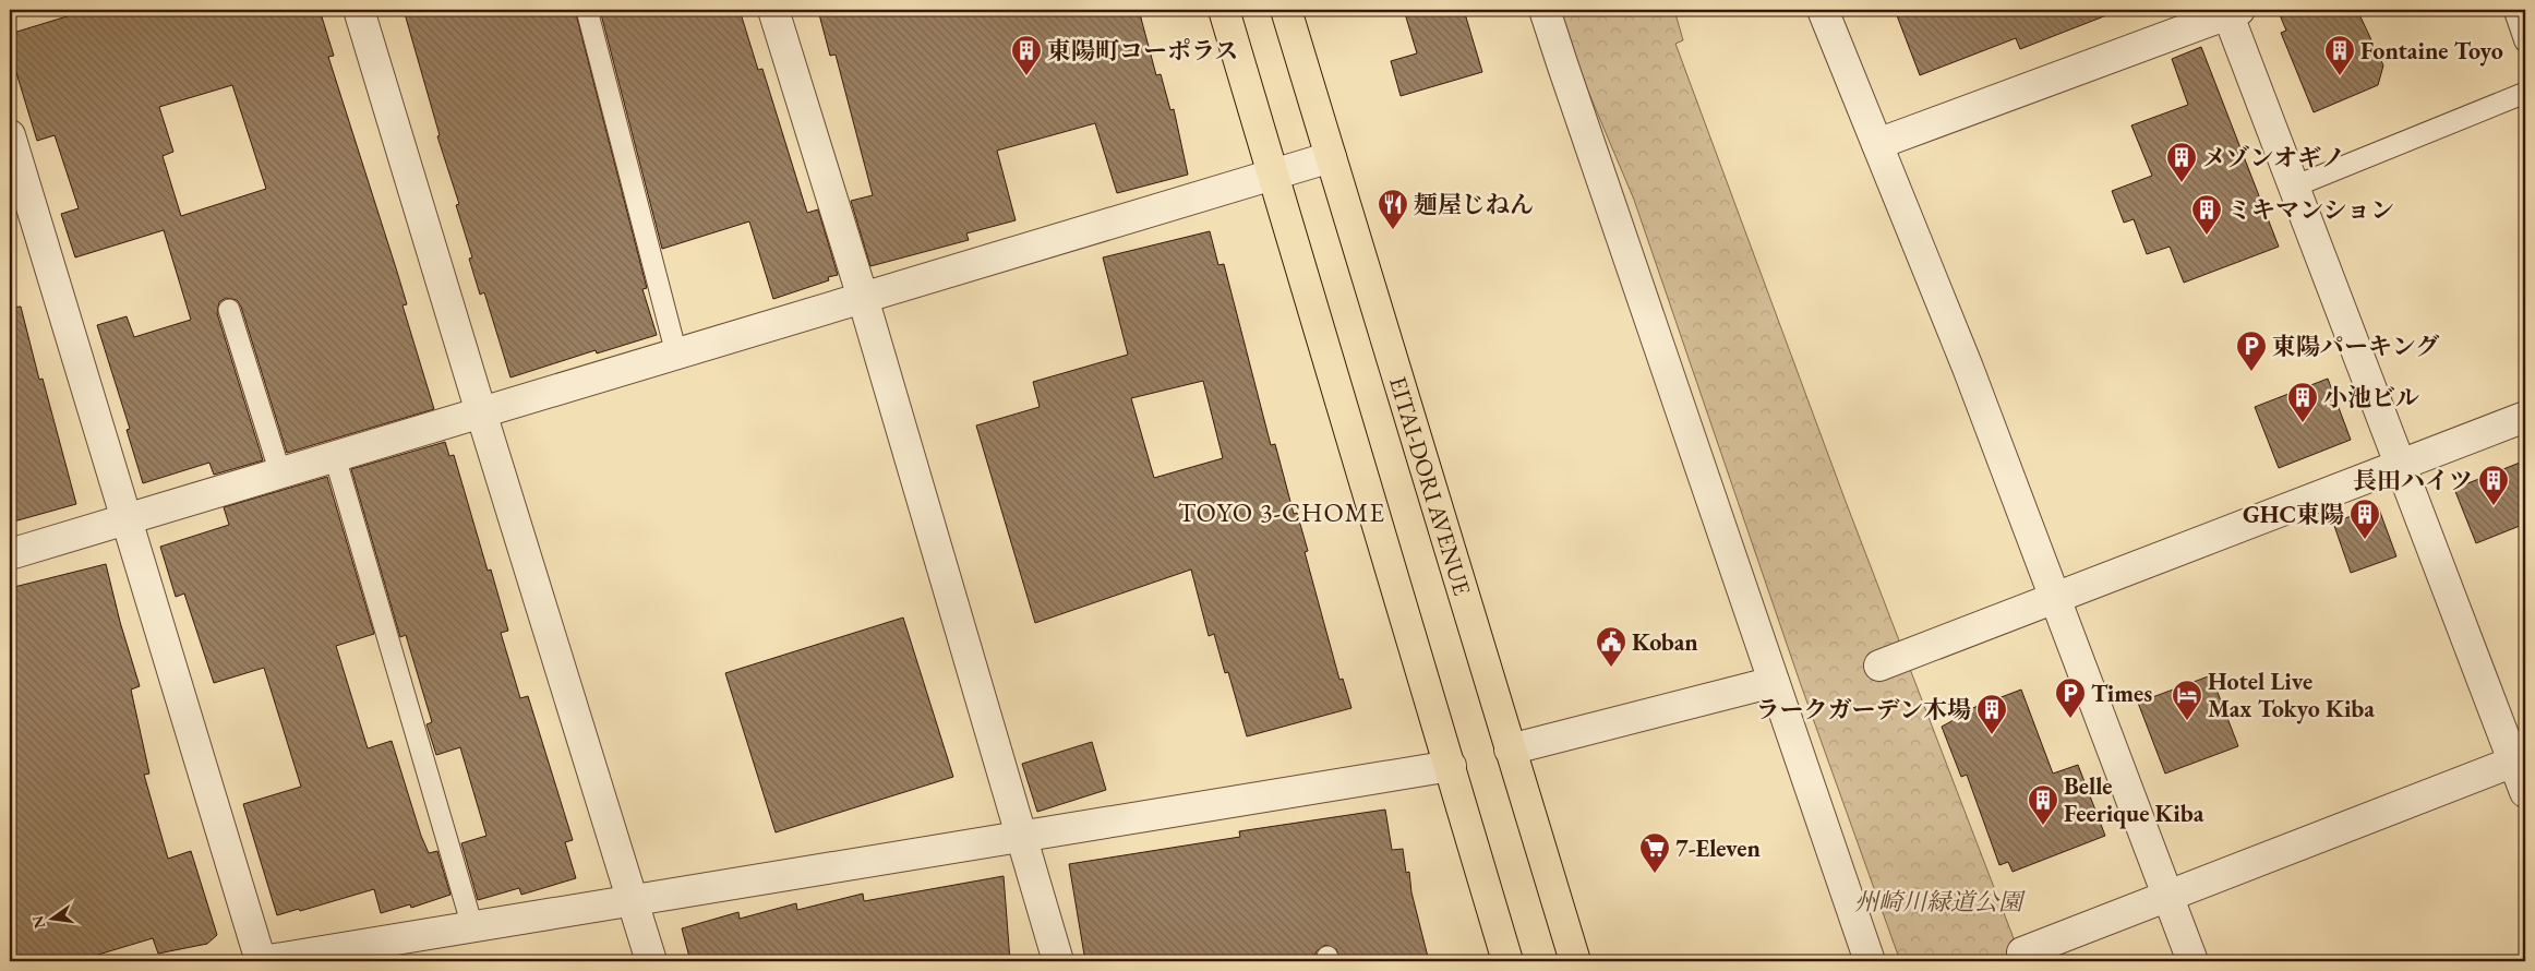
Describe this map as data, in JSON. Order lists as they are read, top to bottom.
{
  "streets": {
    "main road": ["EITAI-DORI AVENUE"]
  },
  "districts": ["TOYO 3-CHOME"],
  "parks": ["州崎川緑道公園"],
  "places": {
    "building": [
      "東陽町コーポラス",
      "Fontaine Toyo",
      "メゾンオギノ",
      "ミキマンション",
      "小池ビル",
      "長田ハイツ",
      "GHC東陽",
      "ラークガーデン木場",
      "Belle Feerique Kiba"
    ],
    "restaurant": ["麺屋じねん"],
    "parking": ["東陽パーキング", "Times"],
    "public building": ["Koban"],
    "hotel": ["Hotel Live Max Tokyo Kiba"],
    "supermarket": ["7-Eleven"]
  },
  "north": "left"
}
